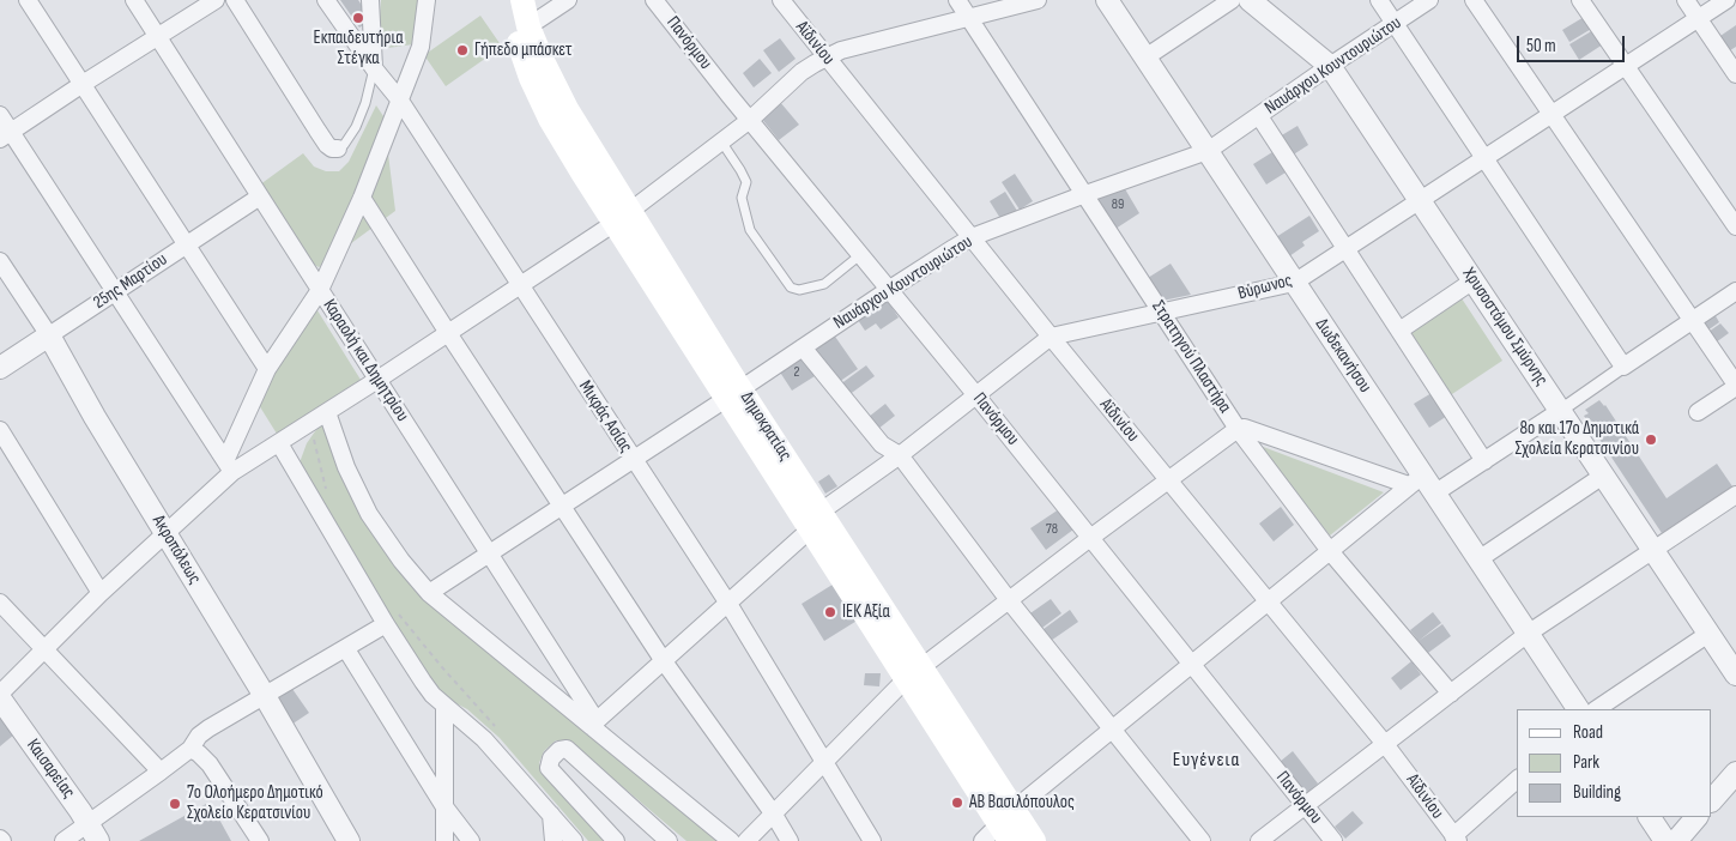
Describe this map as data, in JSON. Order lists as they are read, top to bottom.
{
  "streets": {
    "main road": ["Δημοκρατίας"],
    "street": [
      "Πανόρμου",
      "Αϊδινίου",
      "Ναυάρχου Κουντουριώτου",
      "25ης Μαρτίου",
      "Βύρωνος",
      "Χρυσοστόμου Σμύρνης",
      "Δωδεκανήσου",
      "Στρατηγού Πλαστήρα",
      "Καραολή και Δημητρίου",
      "Μικράς Ασίας",
      "Ακροπόλεως",
      "Καισαρείας"
    ]
  },
  "crossings": [
    ["Πανόρμου", "Ναυάρχου Κουντουριώτου"],
    ["Πανόρμου", "Βύρωνος"],
    ["Αϊδινίου", "Ναυάρχου Κουντουριώτου"],
    ["Αϊδινίου", "Βύρωνος"],
    ["Ναυάρχου Κουντουριώτου", "Χρυσοστόμου Σμύρνης"],
    ["Ναυάρχου Κουντουριώτου", "Δωδεκανήσου"],
    ["Ναυάρχου Κουντουριώτου", "Στρατηγού Πλαστήρα"],
    ["Ναυάρχου Κουντουριώτου", "Καραολή και Δημητρίου"],
    ["Ναυάρχου Κουντουριώτου", "Μικράς Ασίας"],
    ["Ναυάρχου Κουντουριώτου", "Δημοκρατίας"],
    ["25ης Μαρτίου", "Καραολή και Δημητρίου"],
    ["25ης Μαρτίου", "Ακροπόλεως"],
    ["Βύρωνος", "Χρυσοστόμου Σμύρνης"],
    ["Βύρωνος", "Δωδεκανήσου"],
    ["Βύρωνος", "Στρατηγού Πλαστήρα"],
    ["Βύρωνος", "Καραολή και Δημητρίου"],
    ["Βύρωνος", "Μικράς Ασίας"],
    ["Βύρωνος", "Δημοκρατίας"]
  ],
  "districts": ["Ευγένεια"],
  "places": [
    "Εκπαιδευτήρια Στέγκα",
    "Γήπεδο μπάσκετ",
    "8ο και 17ο Δημοτικά Σχολεία Κερατσινίου",
    "ΙΕΚ Αξία",
    "ΑΒ Βασιλόπουλος",
    "7ο Ολοήμερο Δημοτικό Σχολείο Κερατσινίου"
  ],
  "house_numbers": ["89", "2", "78"],
  "legend": ["Road", "Park", "Building"],
  "scale_bar": "50 m"
}
